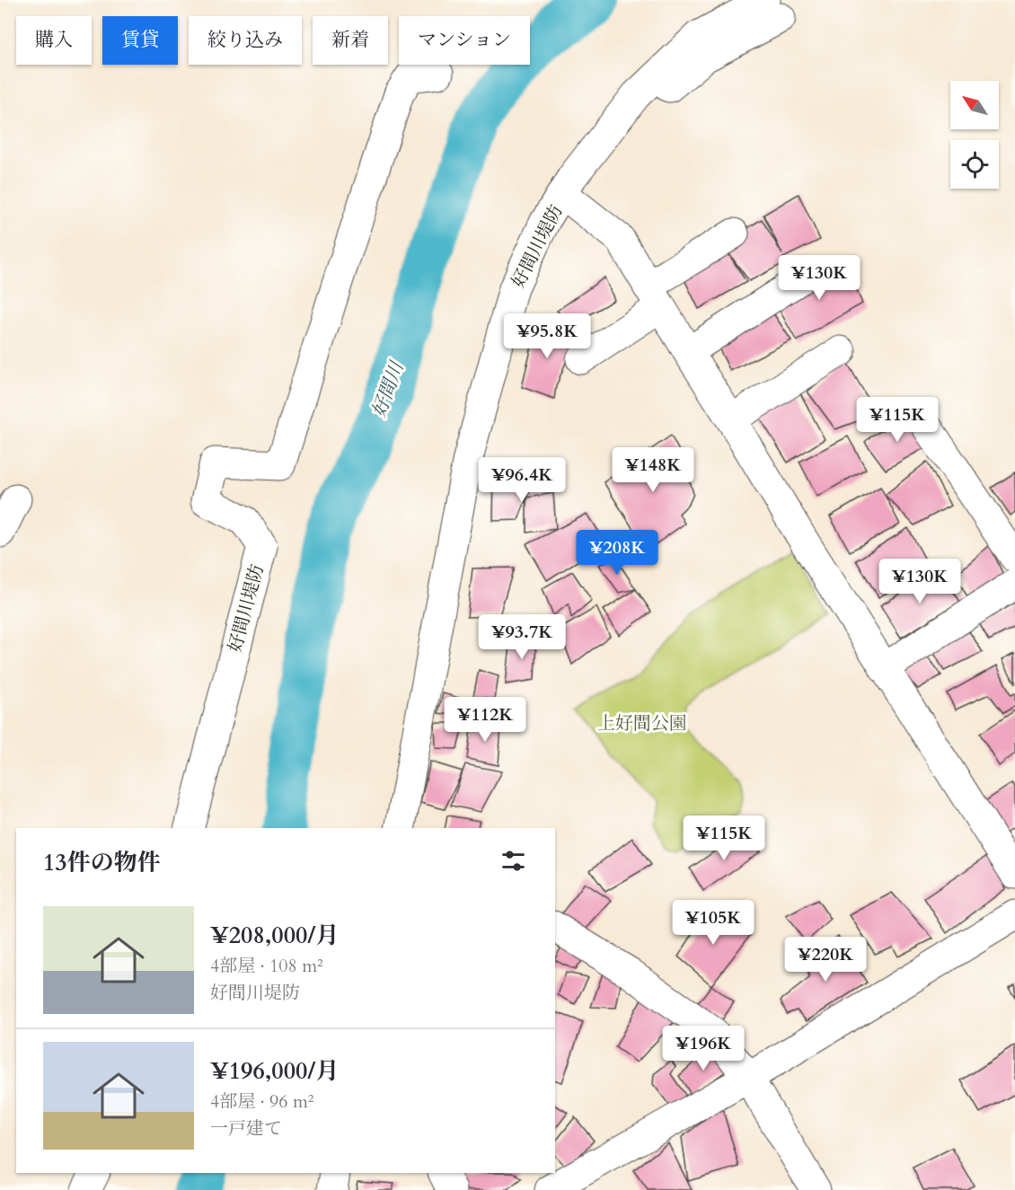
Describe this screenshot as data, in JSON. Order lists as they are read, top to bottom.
{
  "streets": {
    "street": ["好間川堤防"]
  },
  "water": ["好間川"],
  "parks": ["上好間公園"],
  "north": "top left",
  "page": {
    "chip": [
      "購入",
      "賃貸",
      "絞り込み",
      "新着",
      "マンション"
    ],
    "price": [
      "¥130K",
      "¥95.8K",
      "¥115K",
      "¥148K",
      "¥96.4K",
      "¥208K",
      "¥130K",
      "¥93.7K",
      "¥112K",
      "¥115K",
      "¥105K",
      "¥220K",
      "¥196K"
    ],
    "heading": "13件の物件",
    "list": [
      {
        "name": "¥208,000/月",
        "note": "4部屋 · 108 m² · 好間川堤防"
      },
      {
        "name": "¥196,000/月",
        "note": "4部屋 · 96 m² · 一戸建て"
      }
    ]
  }
}
